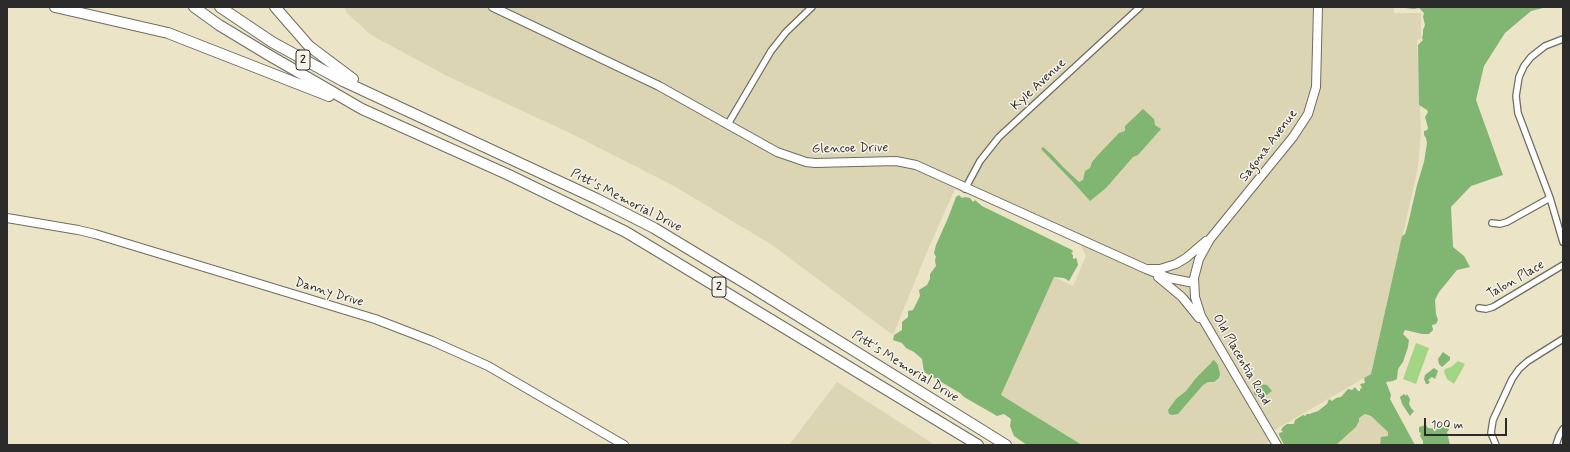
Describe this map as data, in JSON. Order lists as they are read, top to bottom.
{
  "streets": {
    "highway": ["2", "Pitt's Memorial Drive"],
    "street": [
      "Kyle Avenue",
      "Sagona Avenue",
      "Glencoe Drive",
      "Talon Place",
      "Danny Drive",
      "Old Placentia Road"
    ]
  },
  "crossings": [
    ["Kyle Avenue", "Glencoe Drive"],
    ["Sagona Avenue", "Glencoe Drive"],
    ["Sagona Avenue", "Old Placentia Road"],
    ["Glencoe Drive", "Old Placentia Road"]
  ],
  "scale_bar": "100 m"
}
